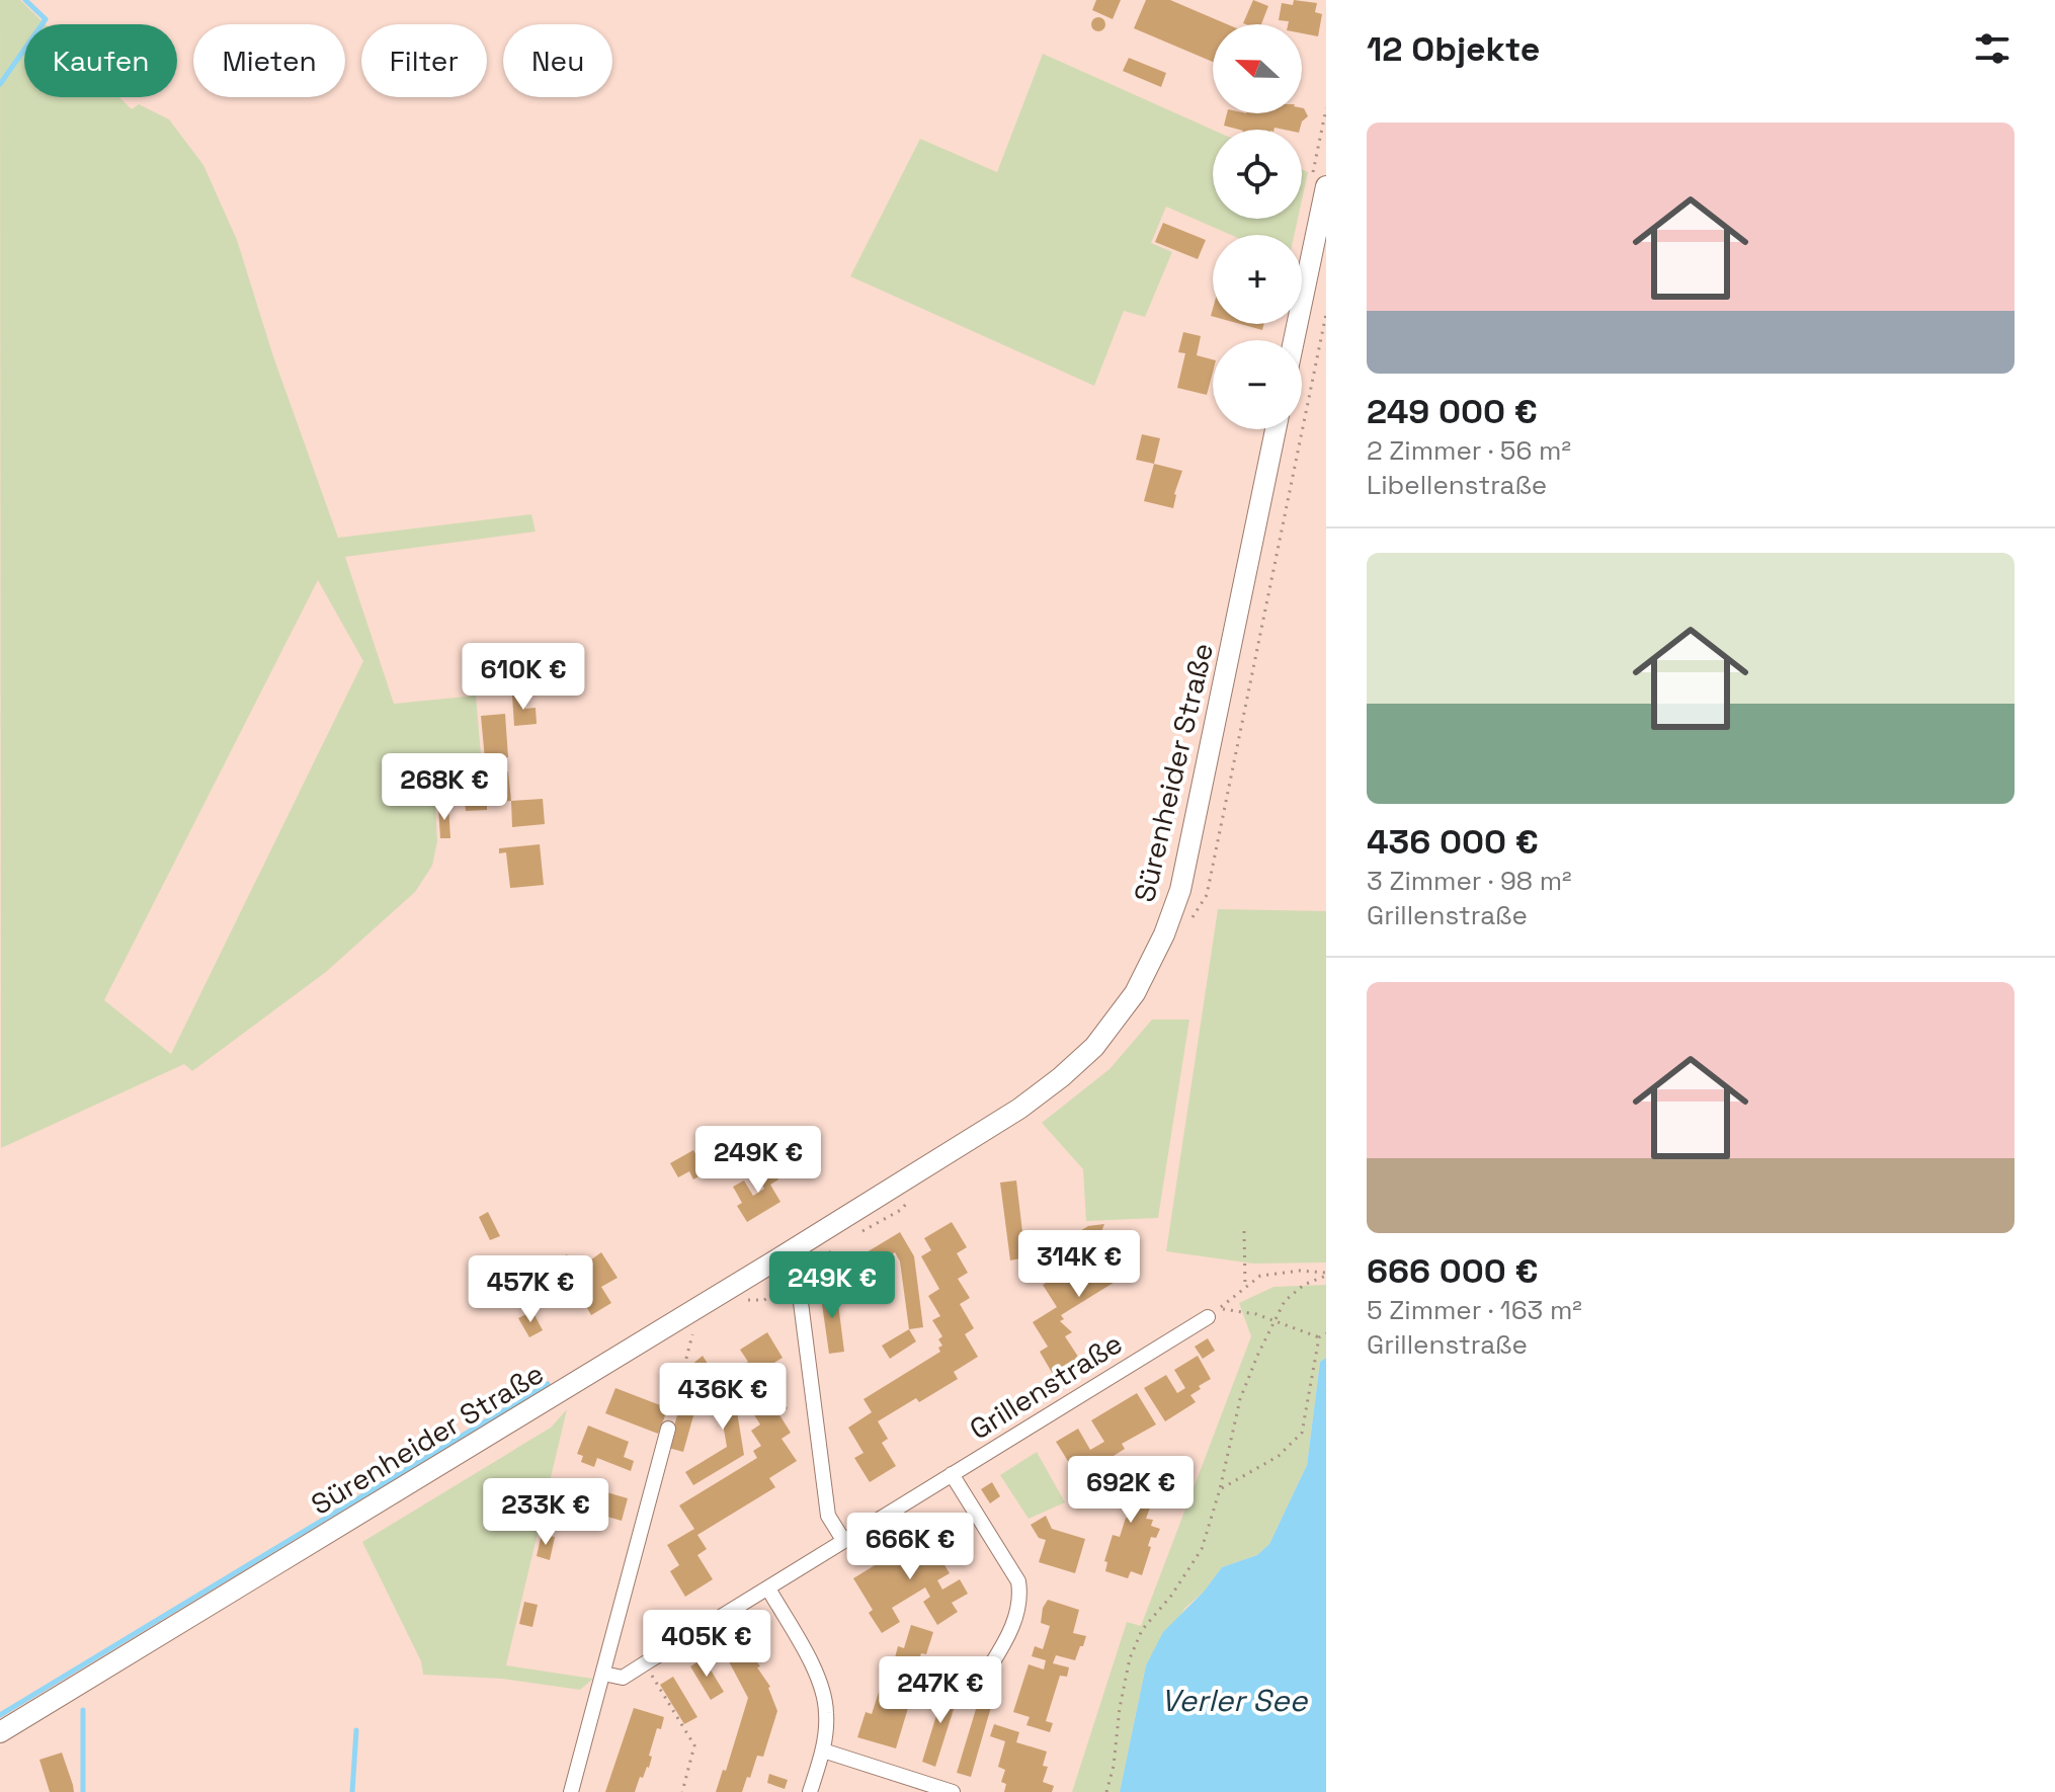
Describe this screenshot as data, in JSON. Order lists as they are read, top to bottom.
{
  "streets": {
    "main road": ["Sürenheider Straße"],
    "street": ["Grillenstraße"]
  },
  "water": ["Verler See"],
  "north": "left",
  "page": {
    "heading": "12 Objekte",
    "map_buttons": ["+", "−"],
    "chip": [
      "Kaufen",
      "Mieten",
      "Filter",
      "Neu"
    ],
    "list": [
      {
        "name": "249 000 €",
        "note": "2 Zimmer · 56 m² · Libellenstraße"
      },
      {
        "name": "436 000 €",
        "note": "3 Zimmer · 98 m² · Grillenstraße"
      },
      {
        "name": "666 000 €",
        "note": "5 Zimmer · 163 m² · Grillenstraße"
      }
    ],
    "price": [
      "610K €",
      "268K €",
      "249K €",
      "314K €",
      "249K €",
      "457K €",
      "436K €",
      "692K €",
      "233K €",
      "666K €",
      "405K €",
      "247K €"
    ]
  }
}
